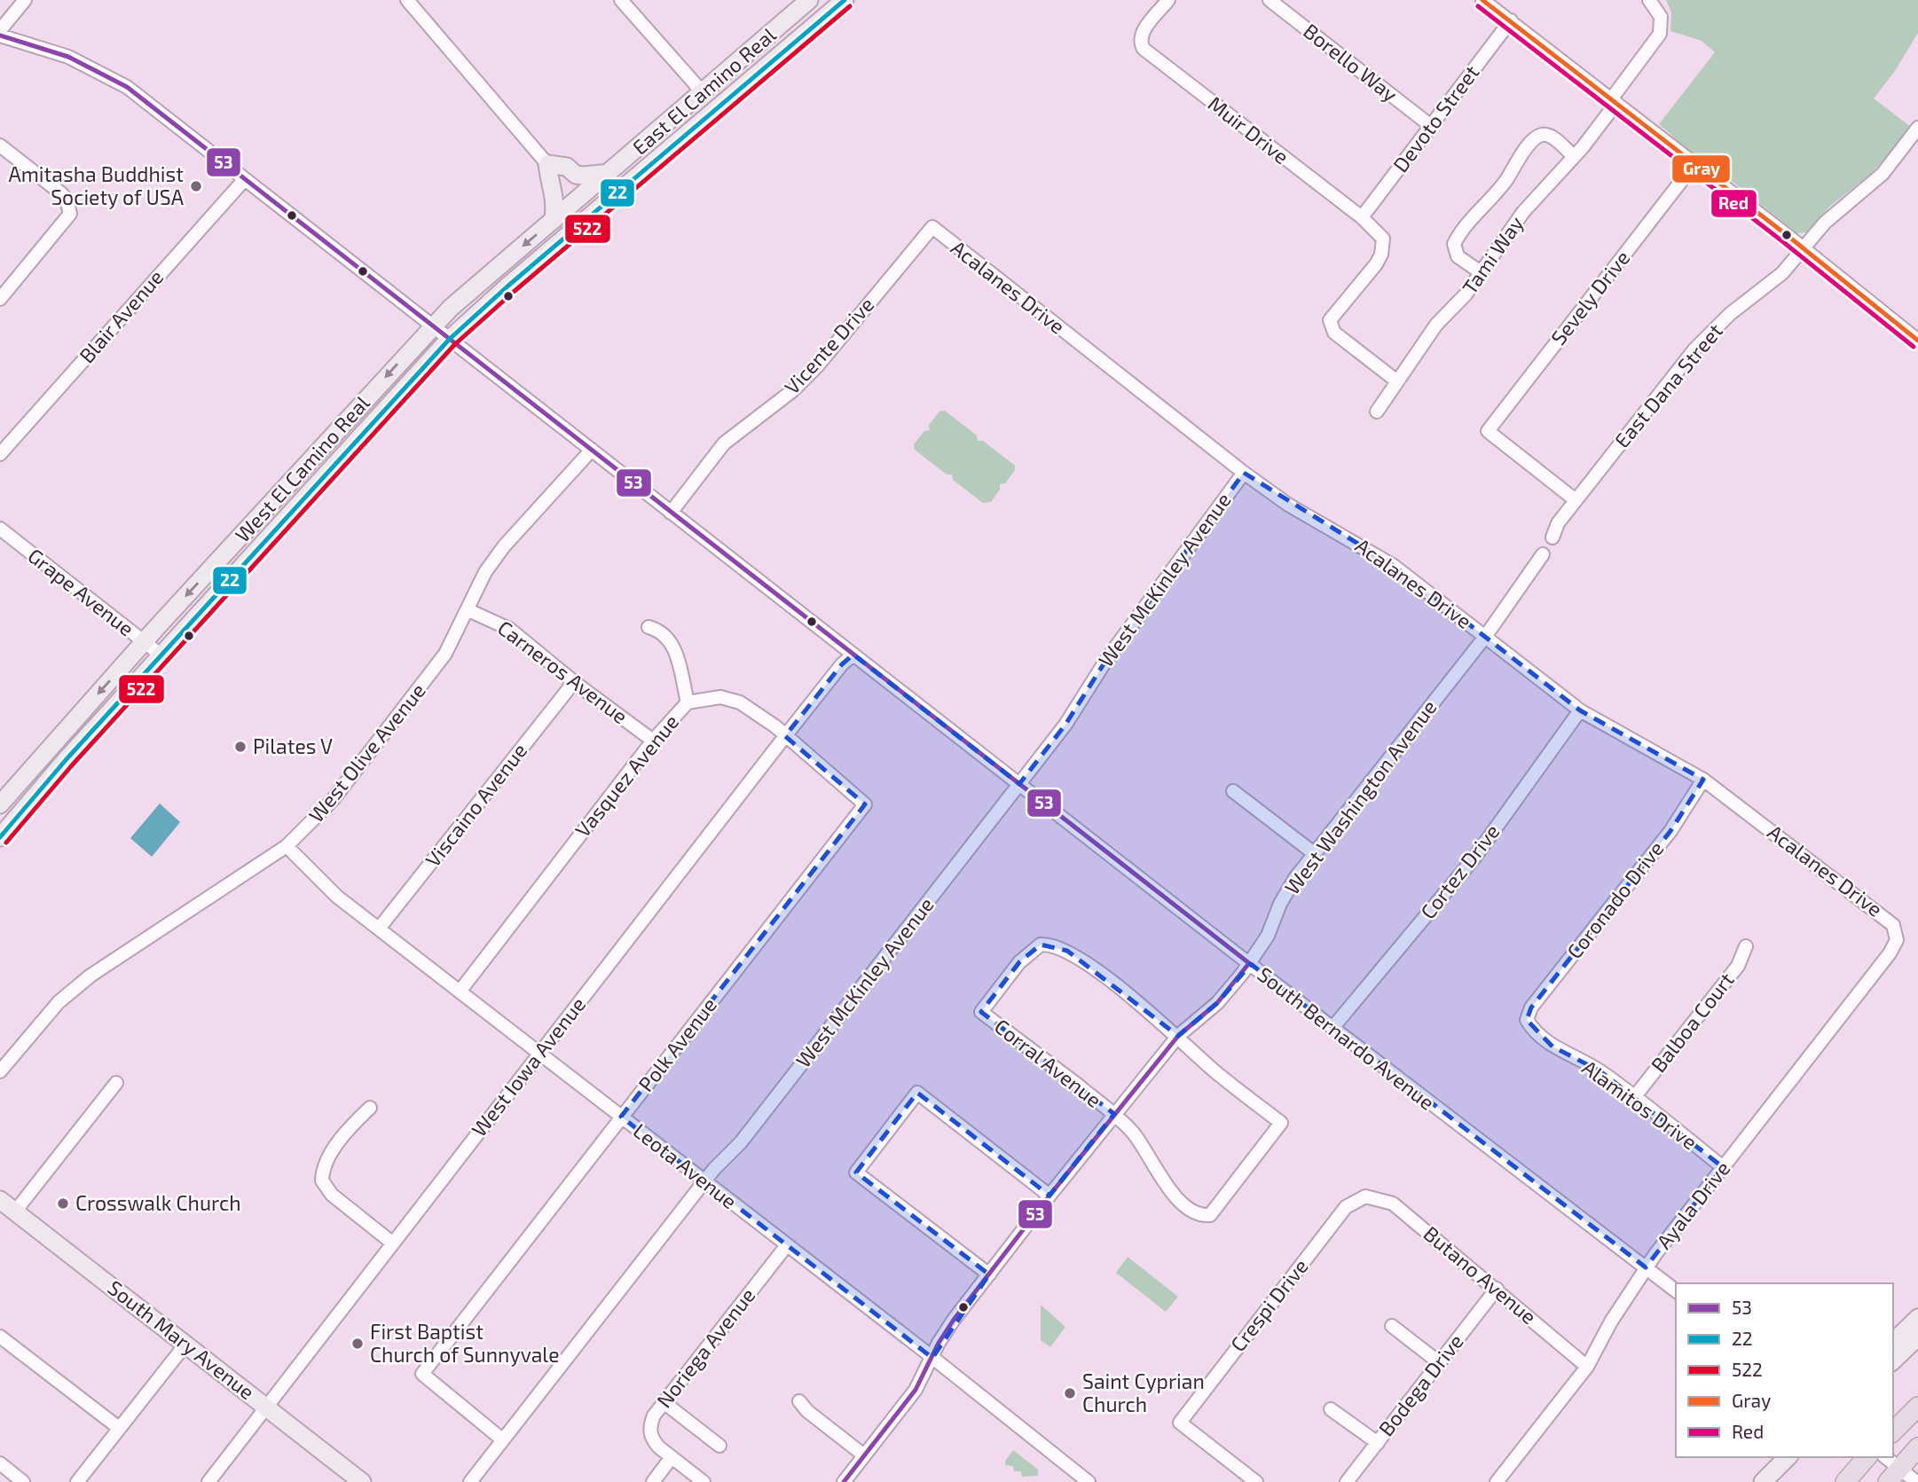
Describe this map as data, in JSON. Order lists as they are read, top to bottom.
{
  "streets": {
    "main road": ["East El Camino Real", "West El Camino Real", "South Mary Avenue"],
    "street": [
      "Borello Way",
      "Devoto Street",
      "Muir Drive",
      "Tami Way",
      "Acalanes Drive",
      "Sevely Drive",
      "Blair Avenue",
      "Vicente Drive",
      "East Dana Street",
      "West McKinley Avenue",
      "Grape Avenue",
      "Carneros Avenue",
      "West Olive Avenue",
      "Vasquez Avenue",
      "West Washington Avenue",
      "Viscaino Avenue",
      "Cortez Drive",
      "Coronado Drive",
      "Balboa Court",
      "South Bernardo Avenue",
      "Polk Avenue",
      "Corral Avenue",
      "West Iowa Avenue",
      "Alamitos Drive",
      "Leota Avenue",
      "Ayala Drive",
      "Butano Avenue",
      "Crespi Drive",
      "Noriega Avenue",
      "Bodega Drive"
    ]
  },
  "crossings": [
    ["Borello Way", "Devoto Street"],
    ["East El Camino Real", "West El Camino Real"],
    ["Devoto Street", "Muir Drive"],
    ["Muir Drive", "Tami Way"],
    ["Acalanes Drive", "Vicente Drive"],
    ["Acalanes Drive", "West McKinley Avenue"],
    ["Acalanes Drive", "West Washington Avenue"],
    ["Acalanes Drive", "Cortez Drive"],
    ["Acalanes Drive", "Coronado Drive"],
    ["Acalanes Drive", "Ayala Drive"],
    ["Sevely Drive", "East Dana Street"],
    ["Blair Avenue", "South Bernardo Avenue"],
    ["Vicente Drive", "South Bernardo Avenue"],
    ["West El Camino Real", "Grape Avenue"],
    ["West El Camino Real", "South Bernardo Avenue"],
    ["West McKinley Avenue", "South Bernardo Avenue"],
    ["West McKinley Avenue", "Polk Avenue"],
    ["West McKinley Avenue", "Leota Avenue"],
    ["Carneros Avenue", "West Olive Avenue"],
    ["Carneros Avenue", "Vasquez Avenue"],
    ["Carneros Avenue", "Viscaino Avenue"],
    ["West Olive Avenue", "South Bernardo Avenue"],
    ["West Olive Avenue", "Leota Avenue"],
    ["Vasquez Avenue", "Polk Avenue"],
    ["Vasquez Avenue", "West Iowa Avenue"],
    ["Vasquez Avenue", "Leota Avenue"],
    ["West Washington Avenue", "South Bernardo Avenue"],
    ["West Washington Avenue", "Corral Avenue"],
    ["West Washington Avenue", "Leota Avenue"],
    ["Viscaino Avenue", "Leota Avenue"],
    ["Cortez Drive", "South Bernardo Avenue"],
    ["Coronado Drive", "Alamitos Drive"],
    ["Balboa Court", "Alamitos Drive"],
    ["South Bernardo Avenue", "West Iowa Avenue"],
    ["South Bernardo Avenue", "Ayala Drive"],
    ["Polk Avenue", "Leota Avenue"],
    ["West Iowa Avenue", "Leota Avenue"],
    ["West Iowa Avenue", "South Mary Avenue"],
    ["Alamitos Drive", "Ayala Drive"],
    ["Leota Avenue", "Noriega Avenue"],
    ["Ayala Drive", "Butano Avenue"],
    ["Butano Avenue", "Crespi Drive"],
    ["Butano Avenue", "Bodega Drive"]
  ],
  "places": [
    "Amitasha Buddhist Society of USA",
    "Pilates V",
    "Crosswalk Church",
    "First Baptist Church of Sunnyvale",
    "Saint Cyprian Church"
  ],
  "lines": [
    "transit line 22",
    "transit line Gray",
    "transit line 522",
    "transit line Red",
    "transit line 53"
  ],
  "legend": [
    "53",
    "22",
    "522",
    "Gray",
    "Red"
  ]
}
